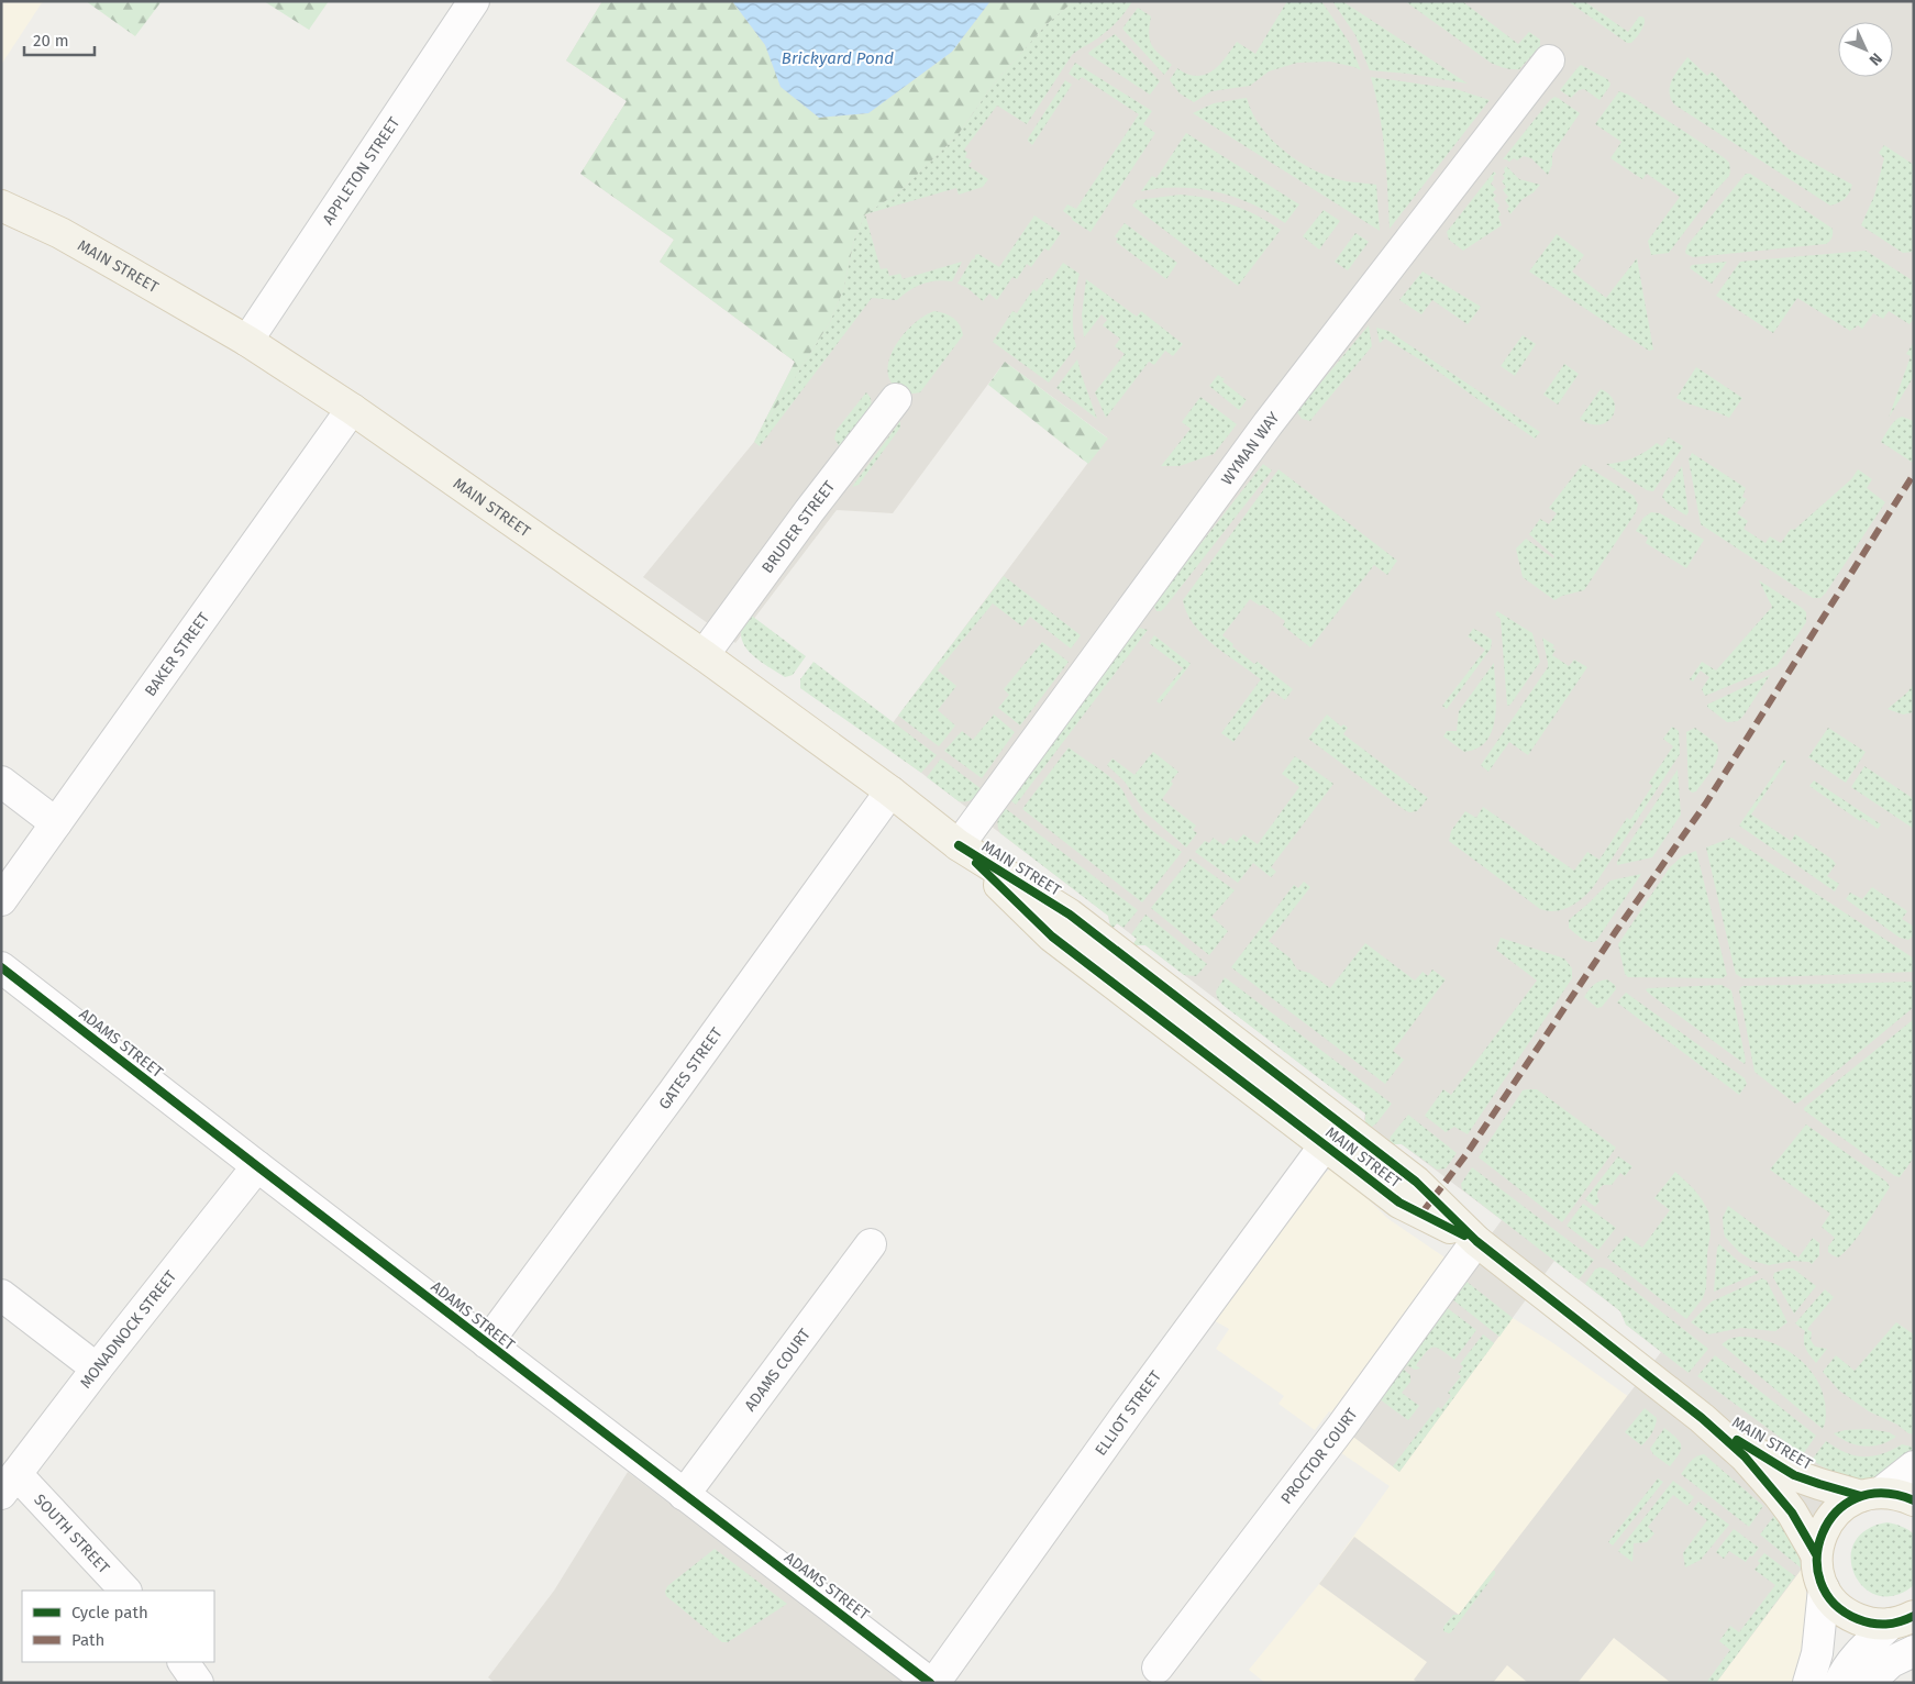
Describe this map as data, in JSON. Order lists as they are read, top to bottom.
{
  "streets": {
    "main road": ["MAIN STREET"],
    "street": [
      "APPLETON STREET",
      "WYMAN WAY",
      "BRUDER STREET",
      "BAKER STREET",
      "ADAMS STREET",
      "GATES STREET",
      "MONADNOCK STREET",
      "ADAMS COURT",
      "ELLIOT STREET",
      "PROCTOR COURT",
      "SOUTH STREET"
    ]
  },
  "crossings": [
    ["APPLETON STREET", "MAIN STREET"],
    ["MAIN STREET", "WYMAN WAY"],
    ["MAIN STREET", "BRUDER STREET"],
    ["MAIN STREET", "BAKER STREET"],
    ["MAIN STREET", "GATES STREET"],
    ["MAIN STREET", "ELLIOT STREET"],
    ["MAIN STREET", "PROCTOR COURT"],
    ["ADAMS STREET", "GATES STREET"],
    ["ADAMS STREET", "MONADNOCK STREET"],
    ["ADAMS STREET", "ADAMS COURT"],
    ["ADAMS STREET", "ELLIOT STREET"],
    ["MONADNOCK STREET", "SOUTH STREET"]
  ],
  "water": ["Brickyard Pond"],
  "legend": ["Cycle path", "Path"],
  "scale_bar": "20 m",
  "north": "bottom right"
}
